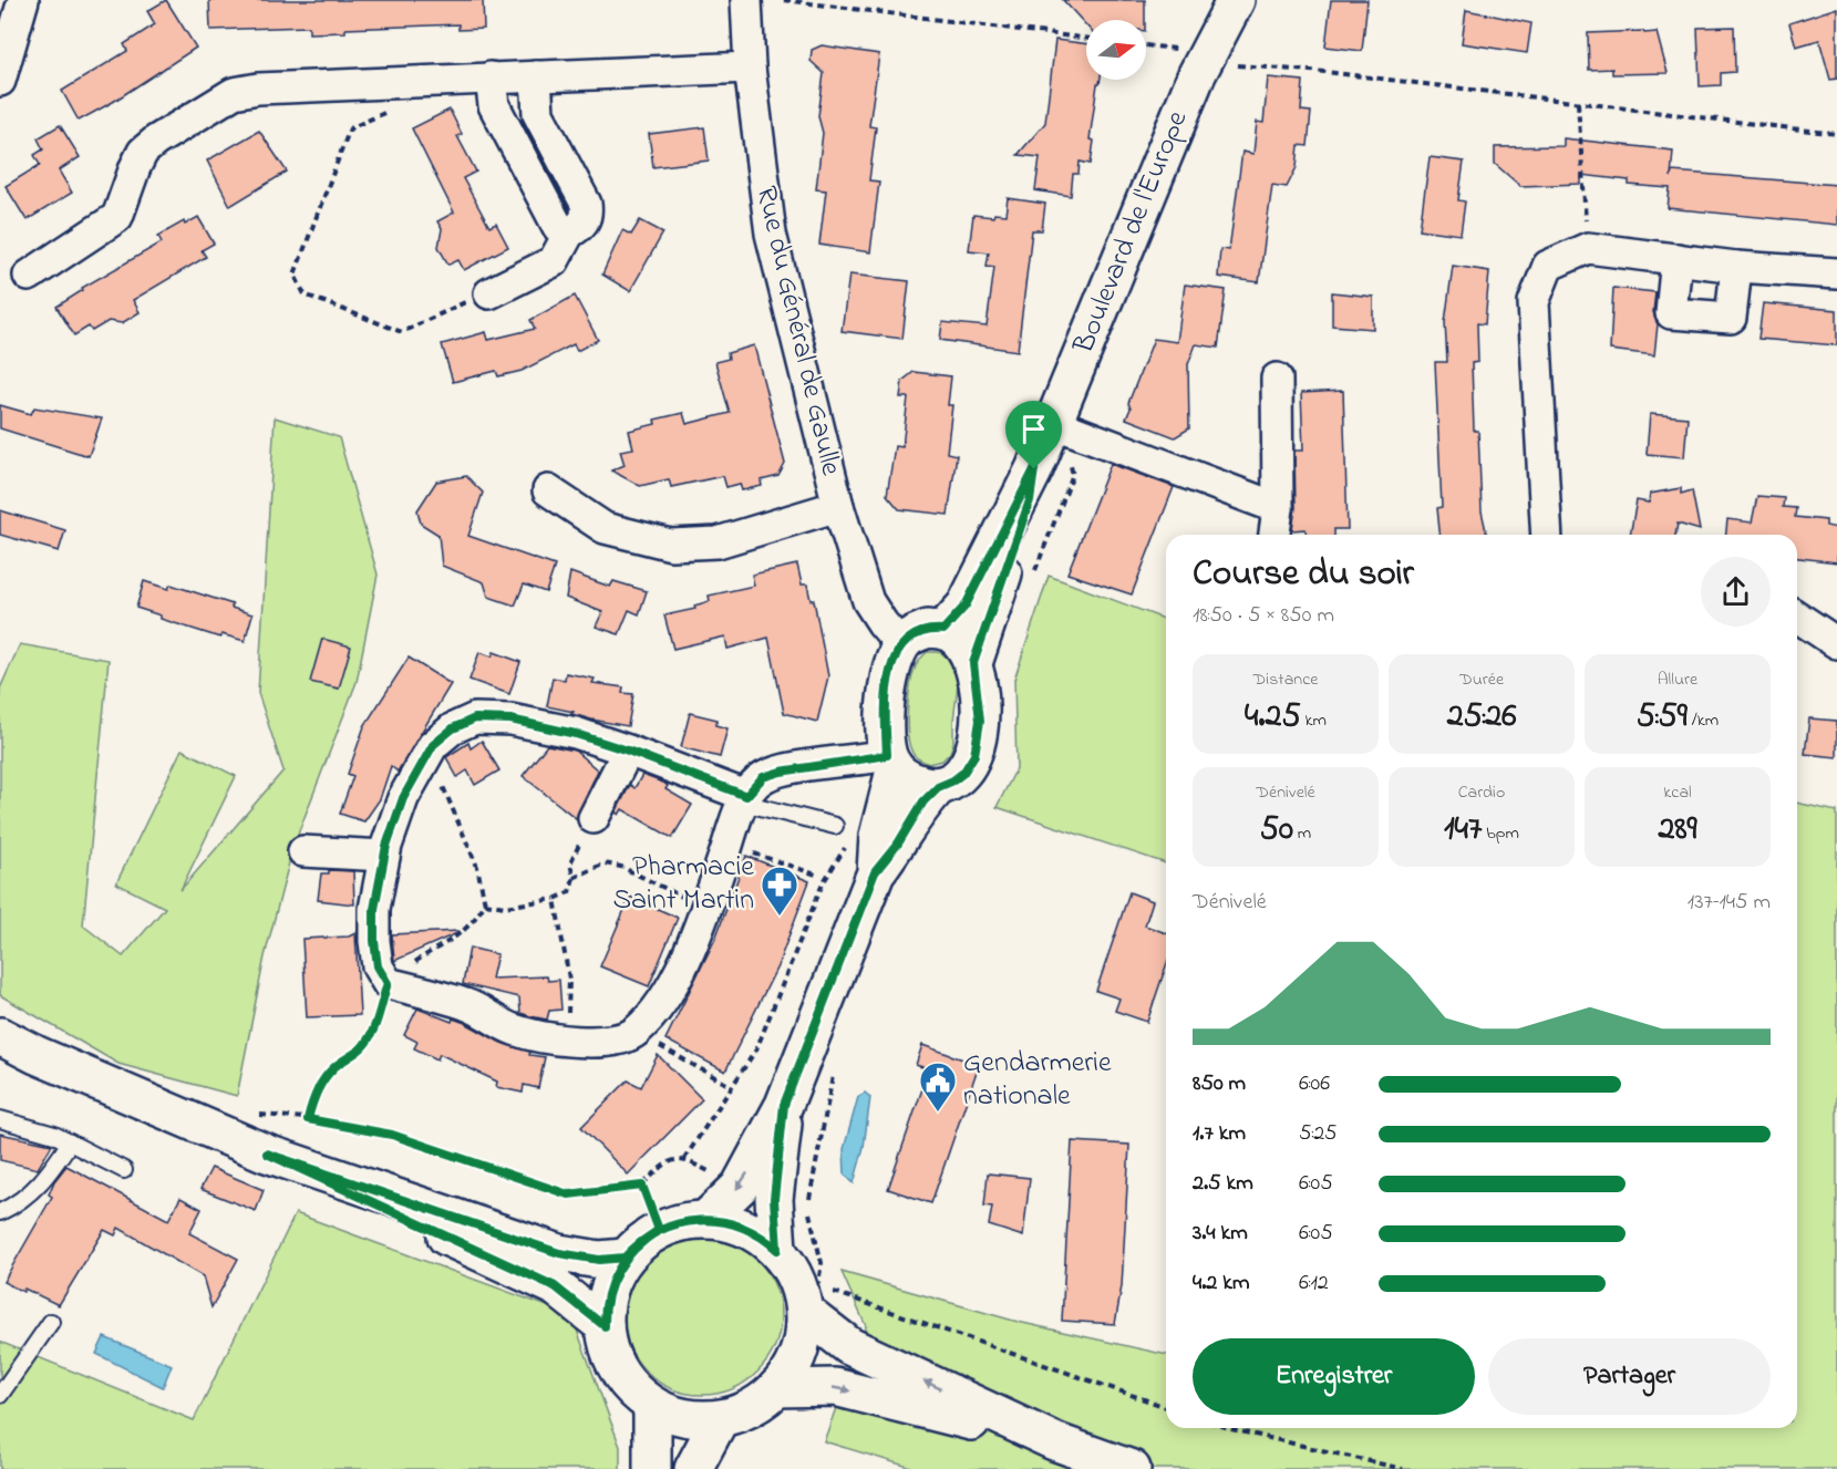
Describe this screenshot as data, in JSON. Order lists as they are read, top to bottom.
{
  "streets": {
    "main road": ["Boulevard de l'Europe"],
    "street": ["Rue du Général de Gaulle"]
  },
  "crossings": [
    ["Boulevard de l'Europe", "Rue du Général de Gaulle"]
  ],
  "places": {
    "pharmacy": ["Pharmacie Saint Martin"],
    "public building": ["Gendarmerie nationale"]
  },
  "north": "right",
  "page": {
    "heading": ["Course du soir", "18:50 · 5 × 850 m"],
    "stats": [
      ["Distance", "4.25 km"],
      ["Durée", "25:26"],
      ["Allure", "5:59 /km"],
      ["Dénivelé", "50 m"],
      ["Cardio", "147 bpm"],
      ["kcal", "289"]
    ],
    "chart": ["Dénivelé", "137–145 m"],
    "list": [
      {
        "name": "850 m",
        "note": "6:06"
      },
      {
        "name": "1.7 km",
        "note": "5:25"
      },
      {
        "name": "2.5 km",
        "note": "6:05"
      },
      {
        "name": "3.4 km",
        "note": "6:05"
      },
      {
        "name": "4.2 km",
        "note": "6:12"
      }
    ],
    "buttons": ["Enregistrer", "Partager"]
  }
}
